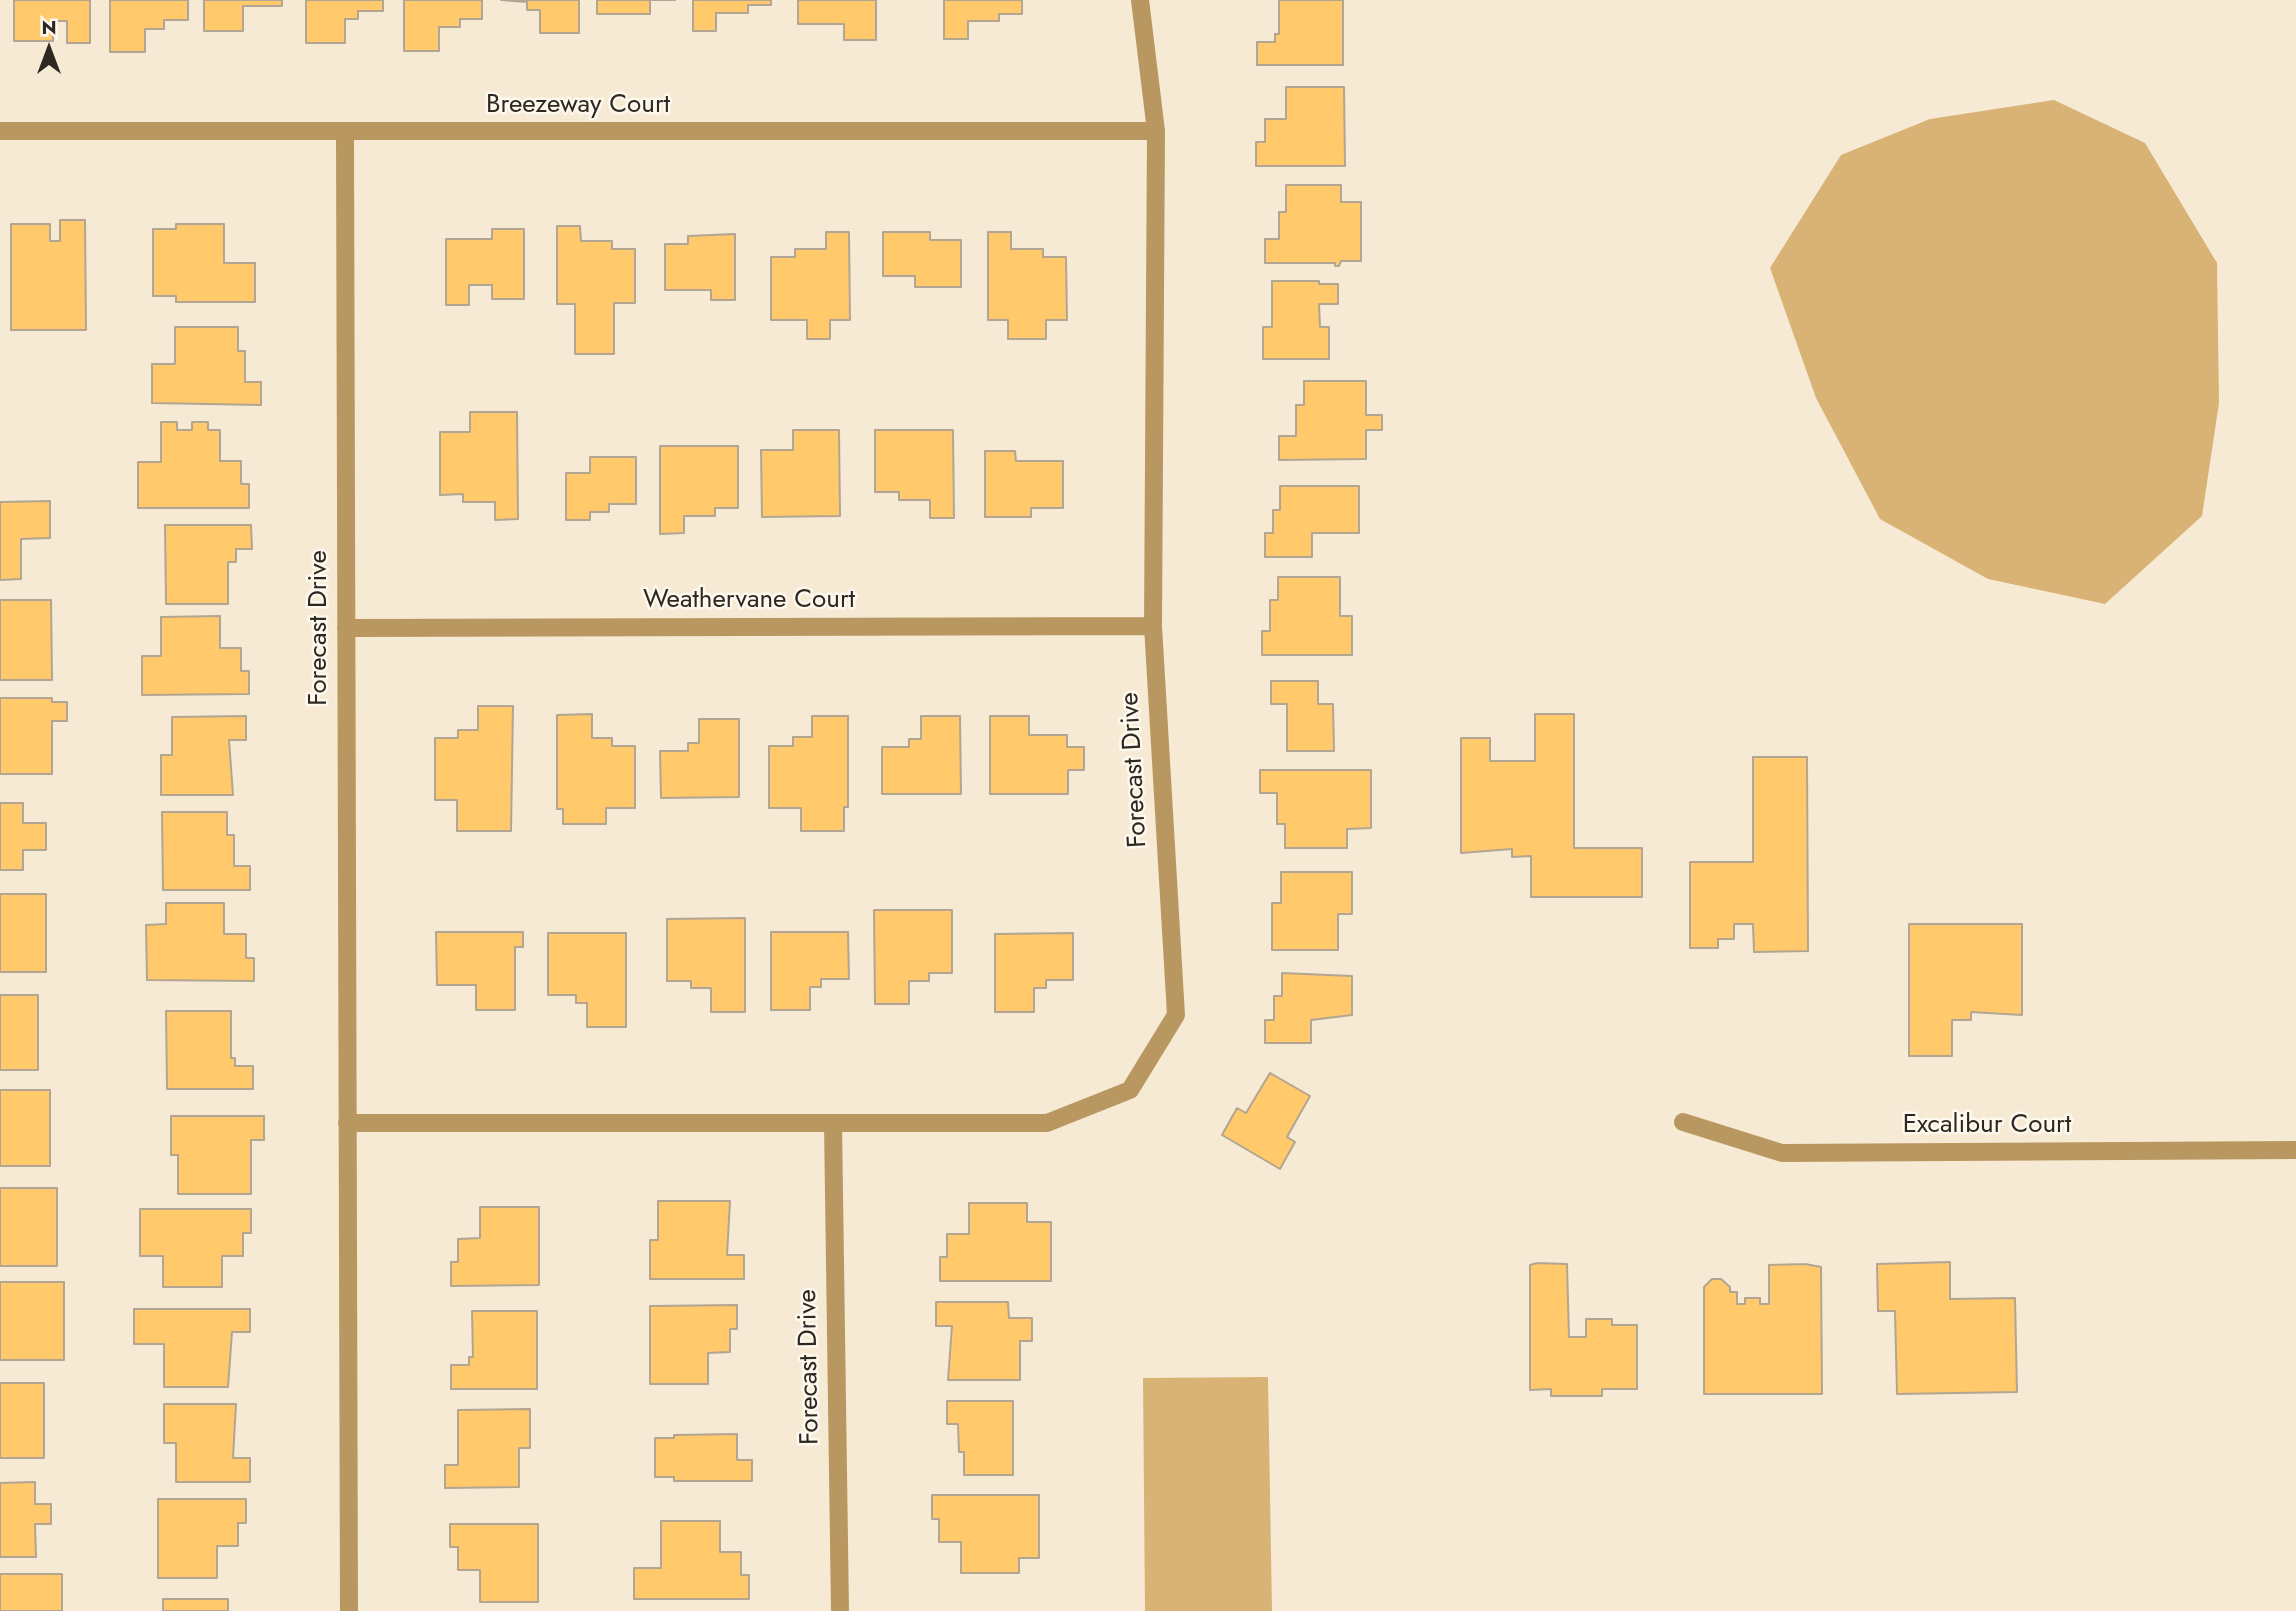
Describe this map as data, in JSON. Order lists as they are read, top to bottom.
{
  "streets": {
    "street": [
      "Breezeway Court",
      "Weathervane Court",
      "Forecast Drive",
      "Excalibur Court"
    ]
  },
  "crossings": [
    ["Breezeway Court", "Forecast Drive"],
    ["Weathervane Court", "Forecast Drive"]
  ],
  "north": "top"
}
